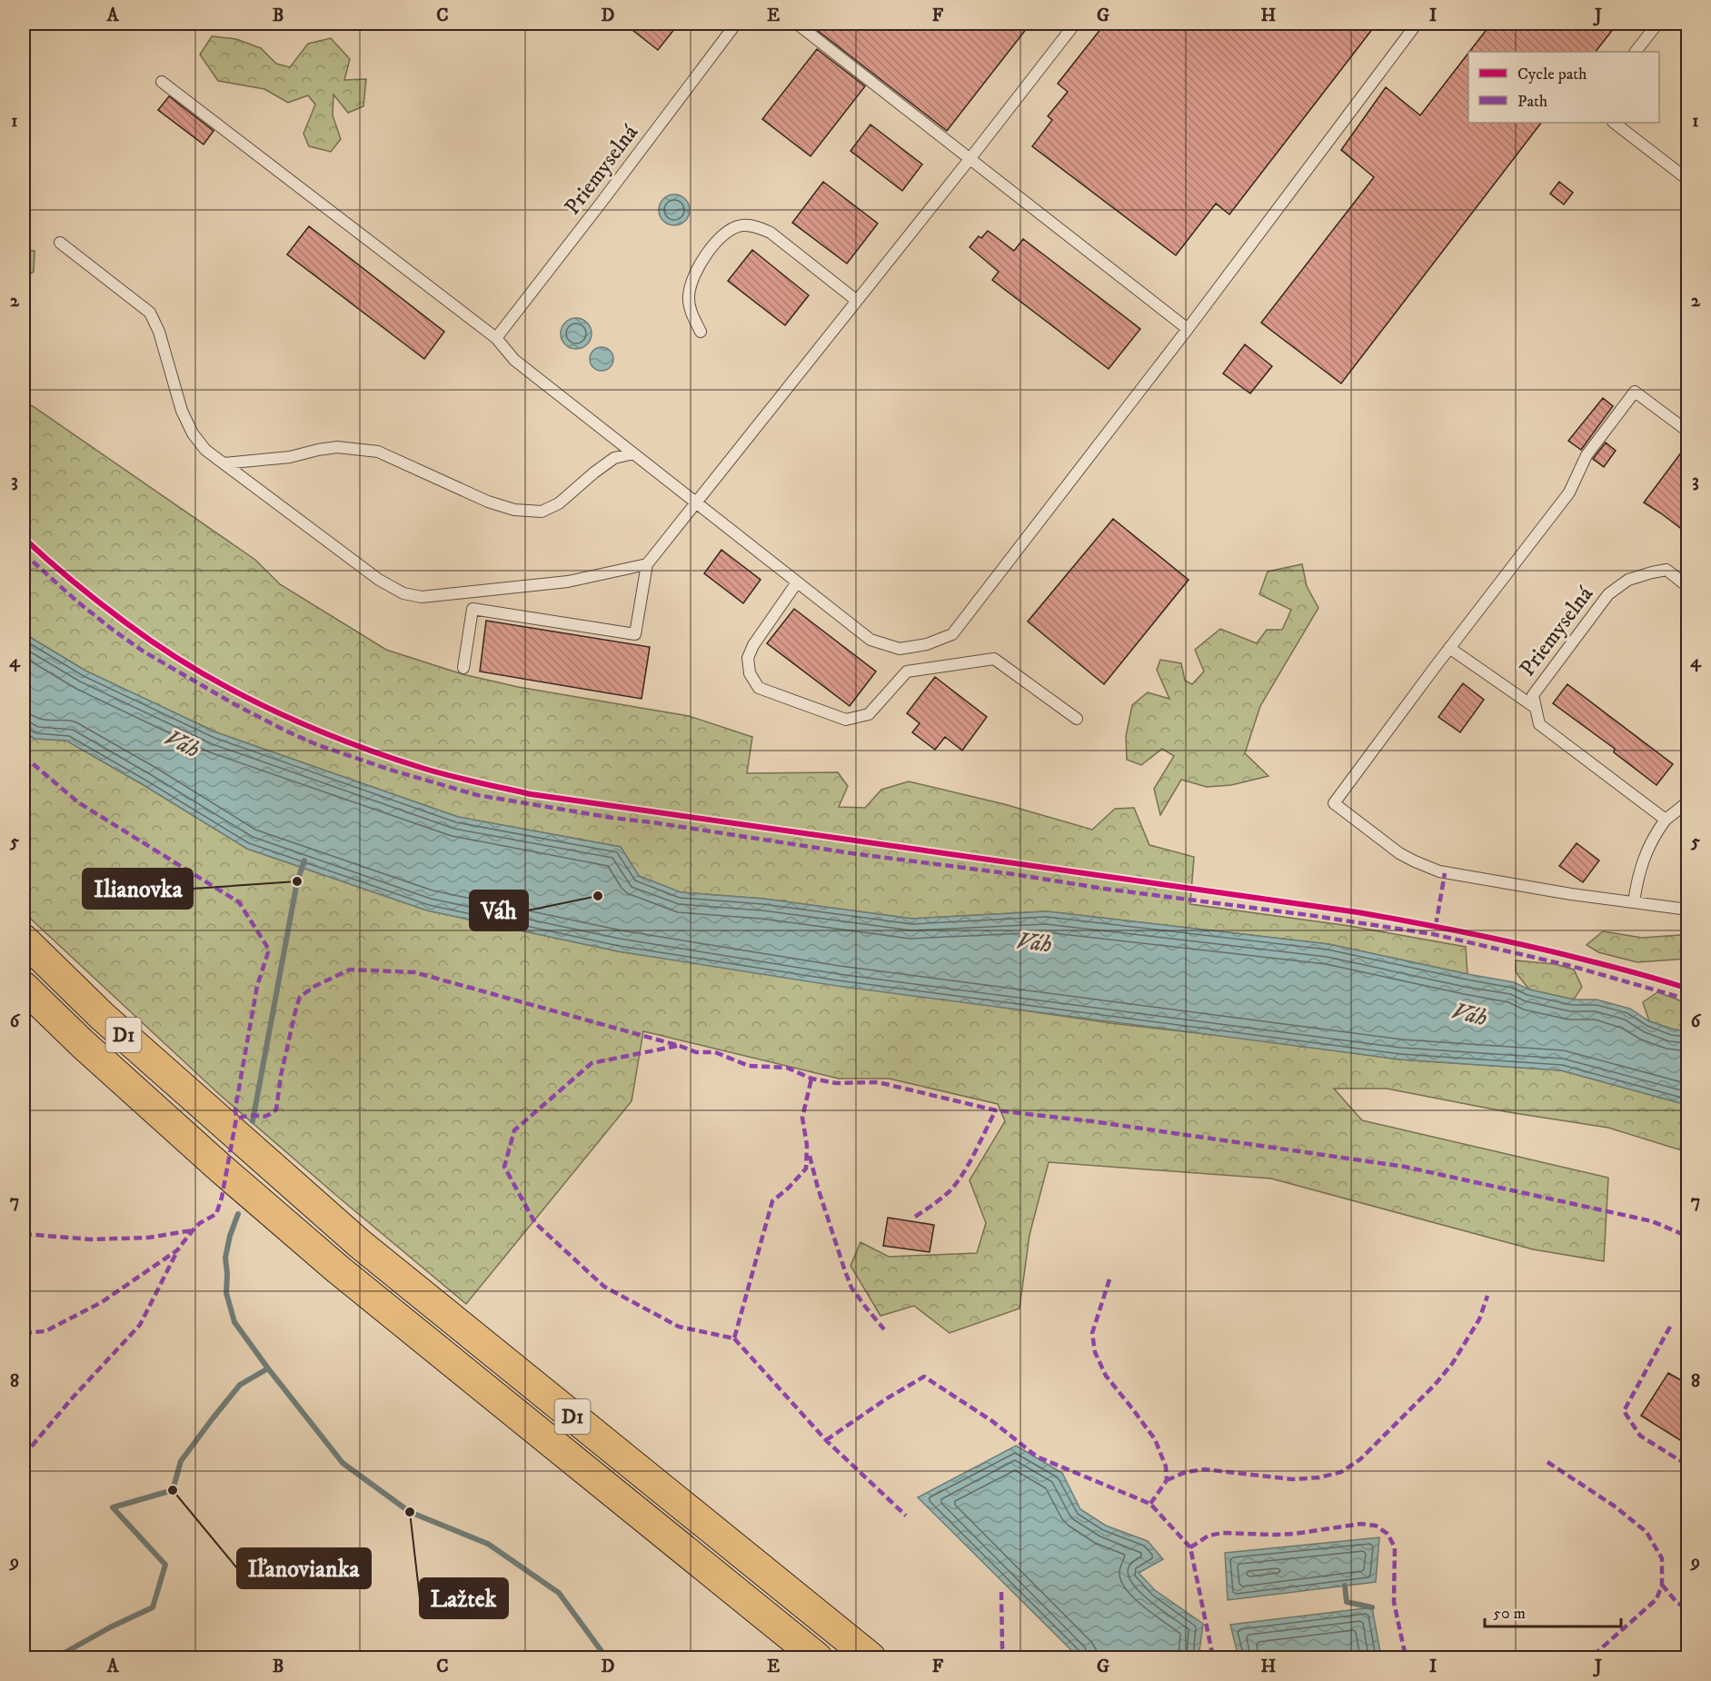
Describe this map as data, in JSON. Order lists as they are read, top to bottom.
{
  "streets": {
    "highway": ["D1"],
    "lane": ["Priemyselná"]
  },
  "water": ["Váh"],
  "places": [
    "Ilianovka",
    "Váh",
    "Iľanovianka",
    "Lažtek"
  ],
  "legend": ["Cycle path", "Path"],
  "scale_bar": "50 m",
  "grid": {
    "columns": [
      "A",
      "B",
      "C",
      "D",
      "E",
      "F",
      "G",
      "H",
      "I",
      "J"
    ],
    "rows": [
      "1",
      "2",
      "3",
      "4",
      "5",
      "6",
      "7",
      "8",
      "9"
    ]
  }
}
